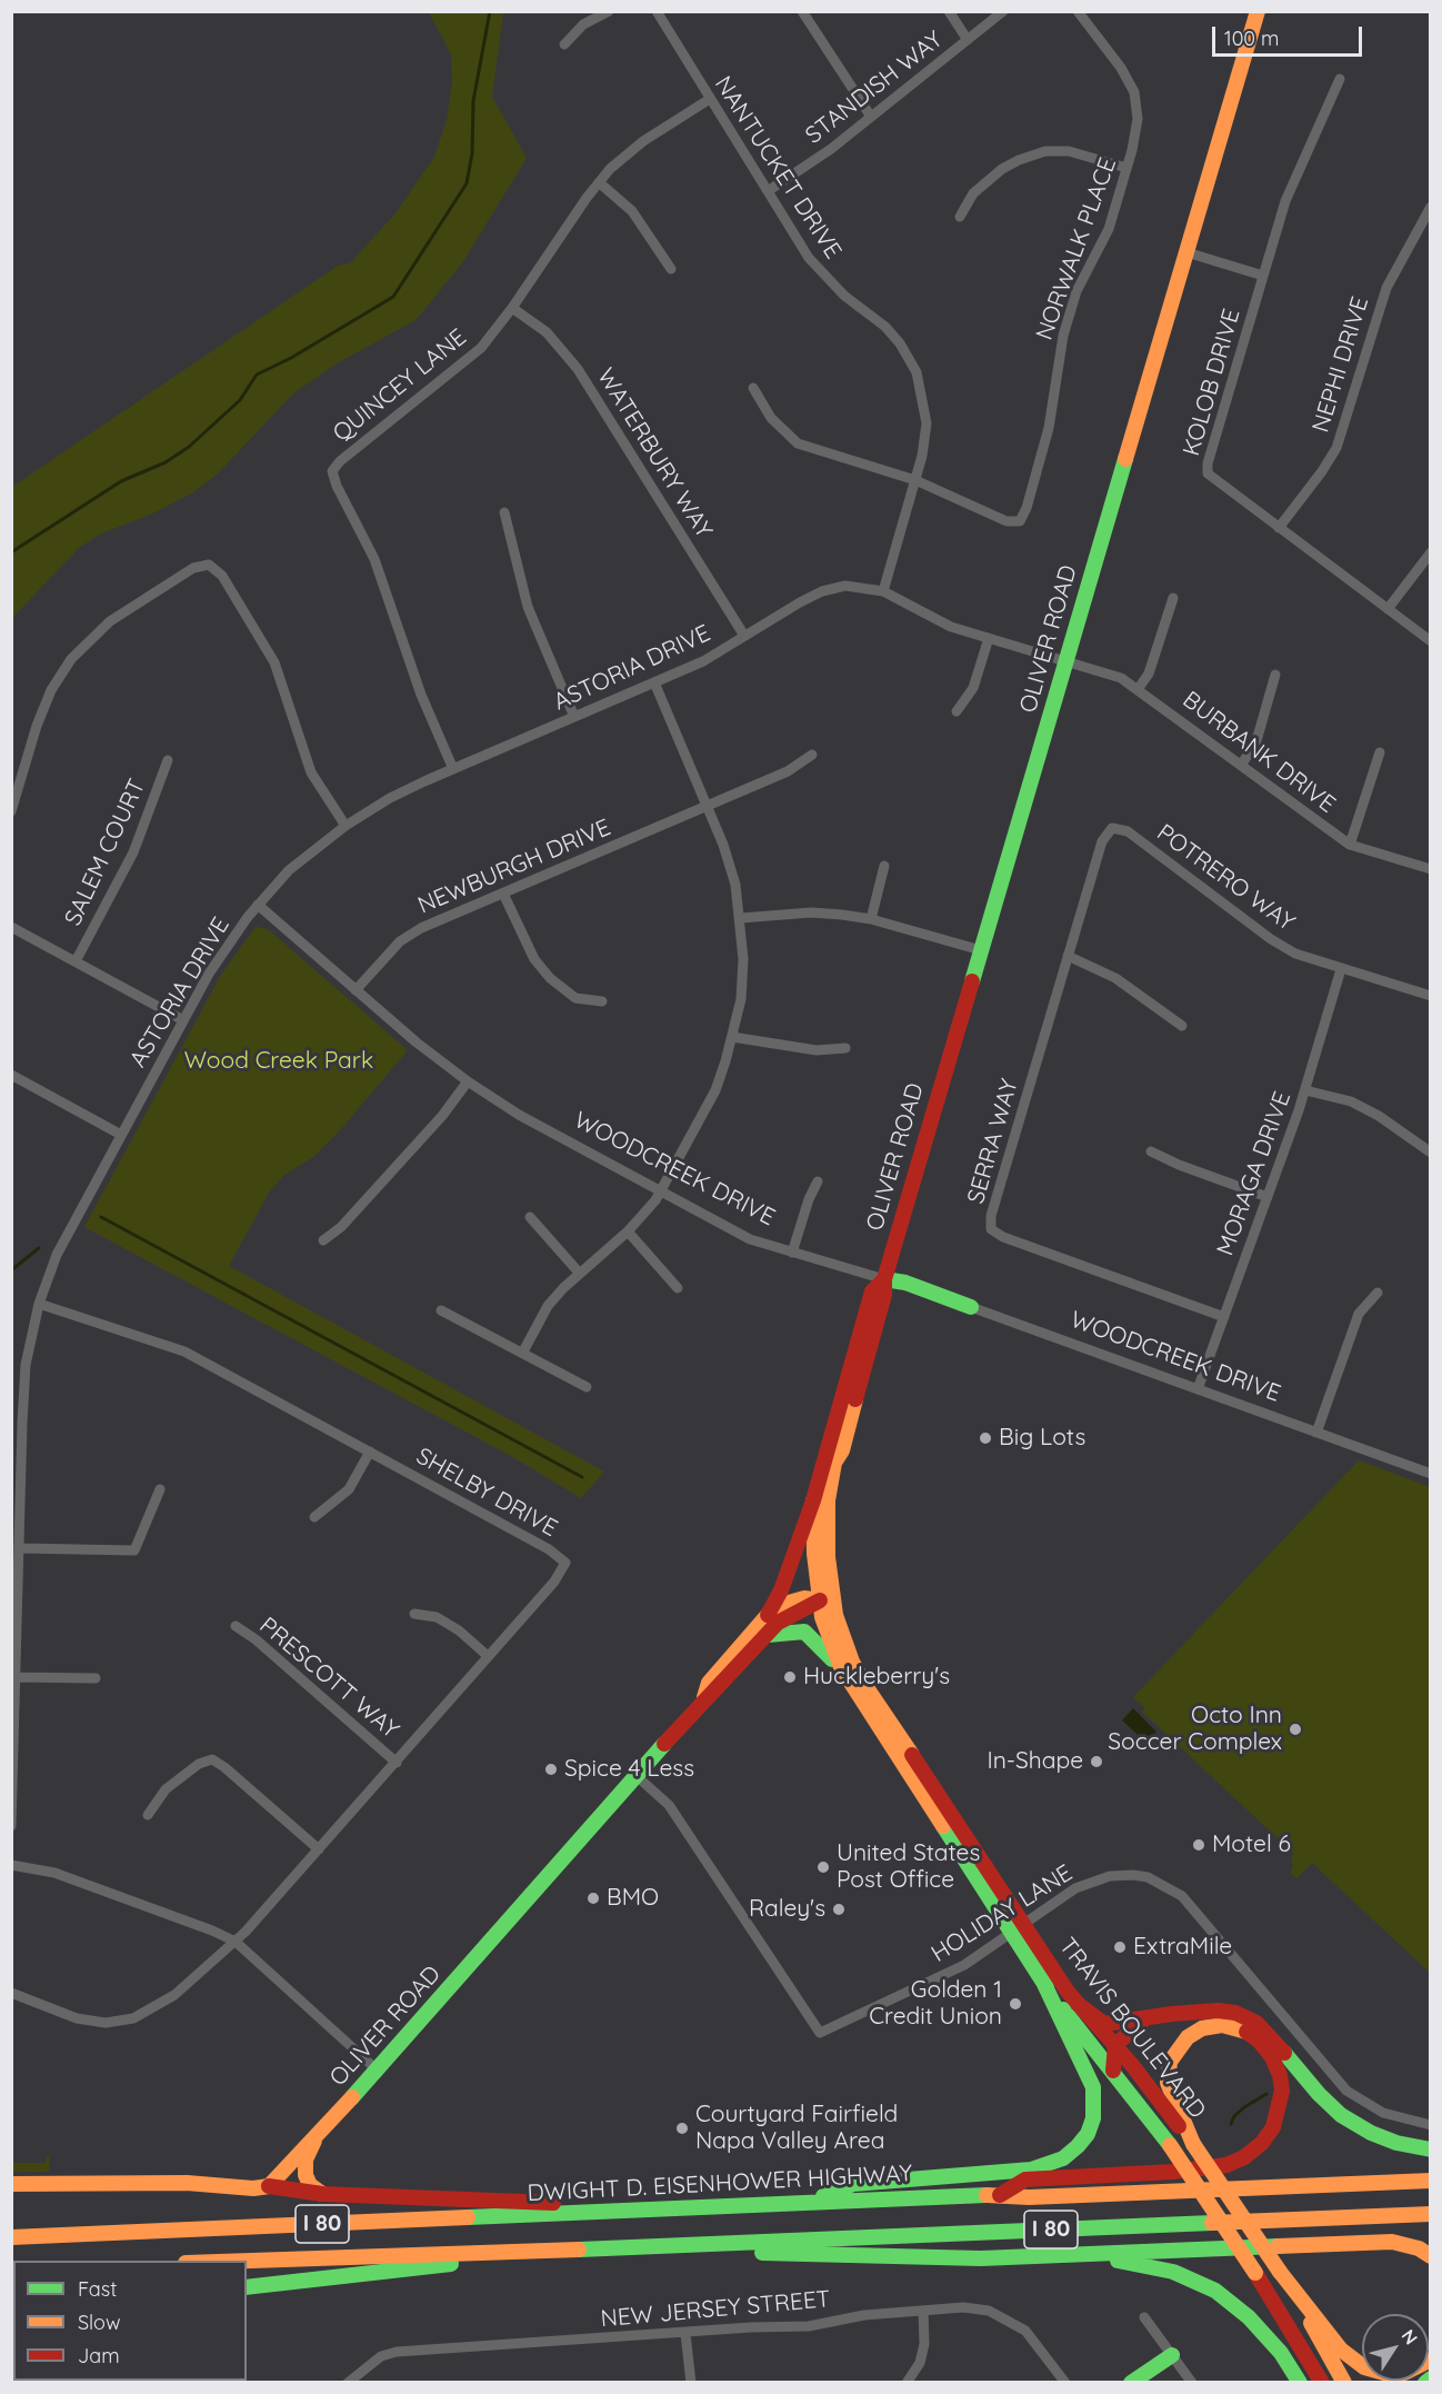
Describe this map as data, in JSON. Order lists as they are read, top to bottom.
{
  "streets": {
    "main road": [
      "OLIVER ROAD",
      "WOODCREEK DRIVE",
      "TRAVIS BOULEVARD",
      "DWIGHT D. EISENHOWER HIGHWAY",
      "I 80"
    ],
    "street": [
      "STANDISH WAY",
      "NANTUCKET DRIVE",
      "NORWALK PLACE",
      "NEPHI DRIVE",
      "KOLOB DRIVE",
      "QUINCEY LANE",
      "WATERBURY WAY",
      "ASTORIA DRIVE",
      "BURBANK DRIVE",
      "SALEM COURT",
      "NEWBURGH DRIVE",
      "POTRERO WAY",
      "SERRA WAY",
      "MORAGA DRIVE",
      "SHELBY DRIVE",
      "PRESCOTT WAY",
      "HOLIDAY LANE",
      "NEW JERSEY STREET"
    ]
  },
  "crossings": [
    ["STANDISH WAY", "NANTUCKET DRIVE"],
    ["NANTUCKET DRIVE", "NORWALK PLACE"],
    ["NANTUCKET DRIVE", "QUINCEY LANE"],
    ["NANTUCKET DRIVE", "ASTORIA DRIVE"],
    ["NEPHI DRIVE", "KOLOB DRIVE"],
    ["QUINCEY LANE", "WATERBURY WAY"],
    ["QUINCEY LANE", "ASTORIA DRIVE"],
    ["WATERBURY WAY", "ASTORIA DRIVE"],
    ["OLIVER ROAD", "ASTORIA DRIVE"],
    ["OLIVER ROAD", "BURBANK DRIVE"],
    ["OLIVER ROAD", "WOODCREEK DRIVE"],
    ["OLIVER ROAD", "HOLIDAY LANE"],
    ["OLIVER ROAD", "TRAVIS BOULEVARD"],
    ["ASTORIA DRIVE", "BURBANK DRIVE"],
    ["ASTORIA DRIVE", "WOODCREEK DRIVE"],
    ["ASTORIA DRIVE", "SHELBY DRIVE"],
    ["NEWBURGH DRIVE", "WOODCREEK DRIVE"],
    ["POTRERO WAY", "SERRA WAY"],
    ["POTRERO WAY", "MORAGA DRIVE"],
    ["SERRA WAY", "MORAGA DRIVE"],
    ["WOODCREEK DRIVE", "MORAGA DRIVE"],
    ["SHELBY DRIVE", "PRESCOTT WAY"],
    ["HOLIDAY LANE", "TRAVIS BOULEVARD"]
  ],
  "parks": ["Wood Creek Park"],
  "places": [
    "Big Lots",
    "Huckleberry's",
    "Octo Inn Soccer Complex",
    "In-Shape",
    "Spice 4 Less",
    "Motel 6",
    "United States Post Office",
    "BMO",
    "Raley's",
    "ExtraMile",
    "Golden 1 Credit Union",
    "Courtyard Fairfield Napa Valley Area"
  ],
  "legend": ["Fast", "Slow", "Jam"],
  "scale_bar": "100 m",
  "north": "top right"
}
